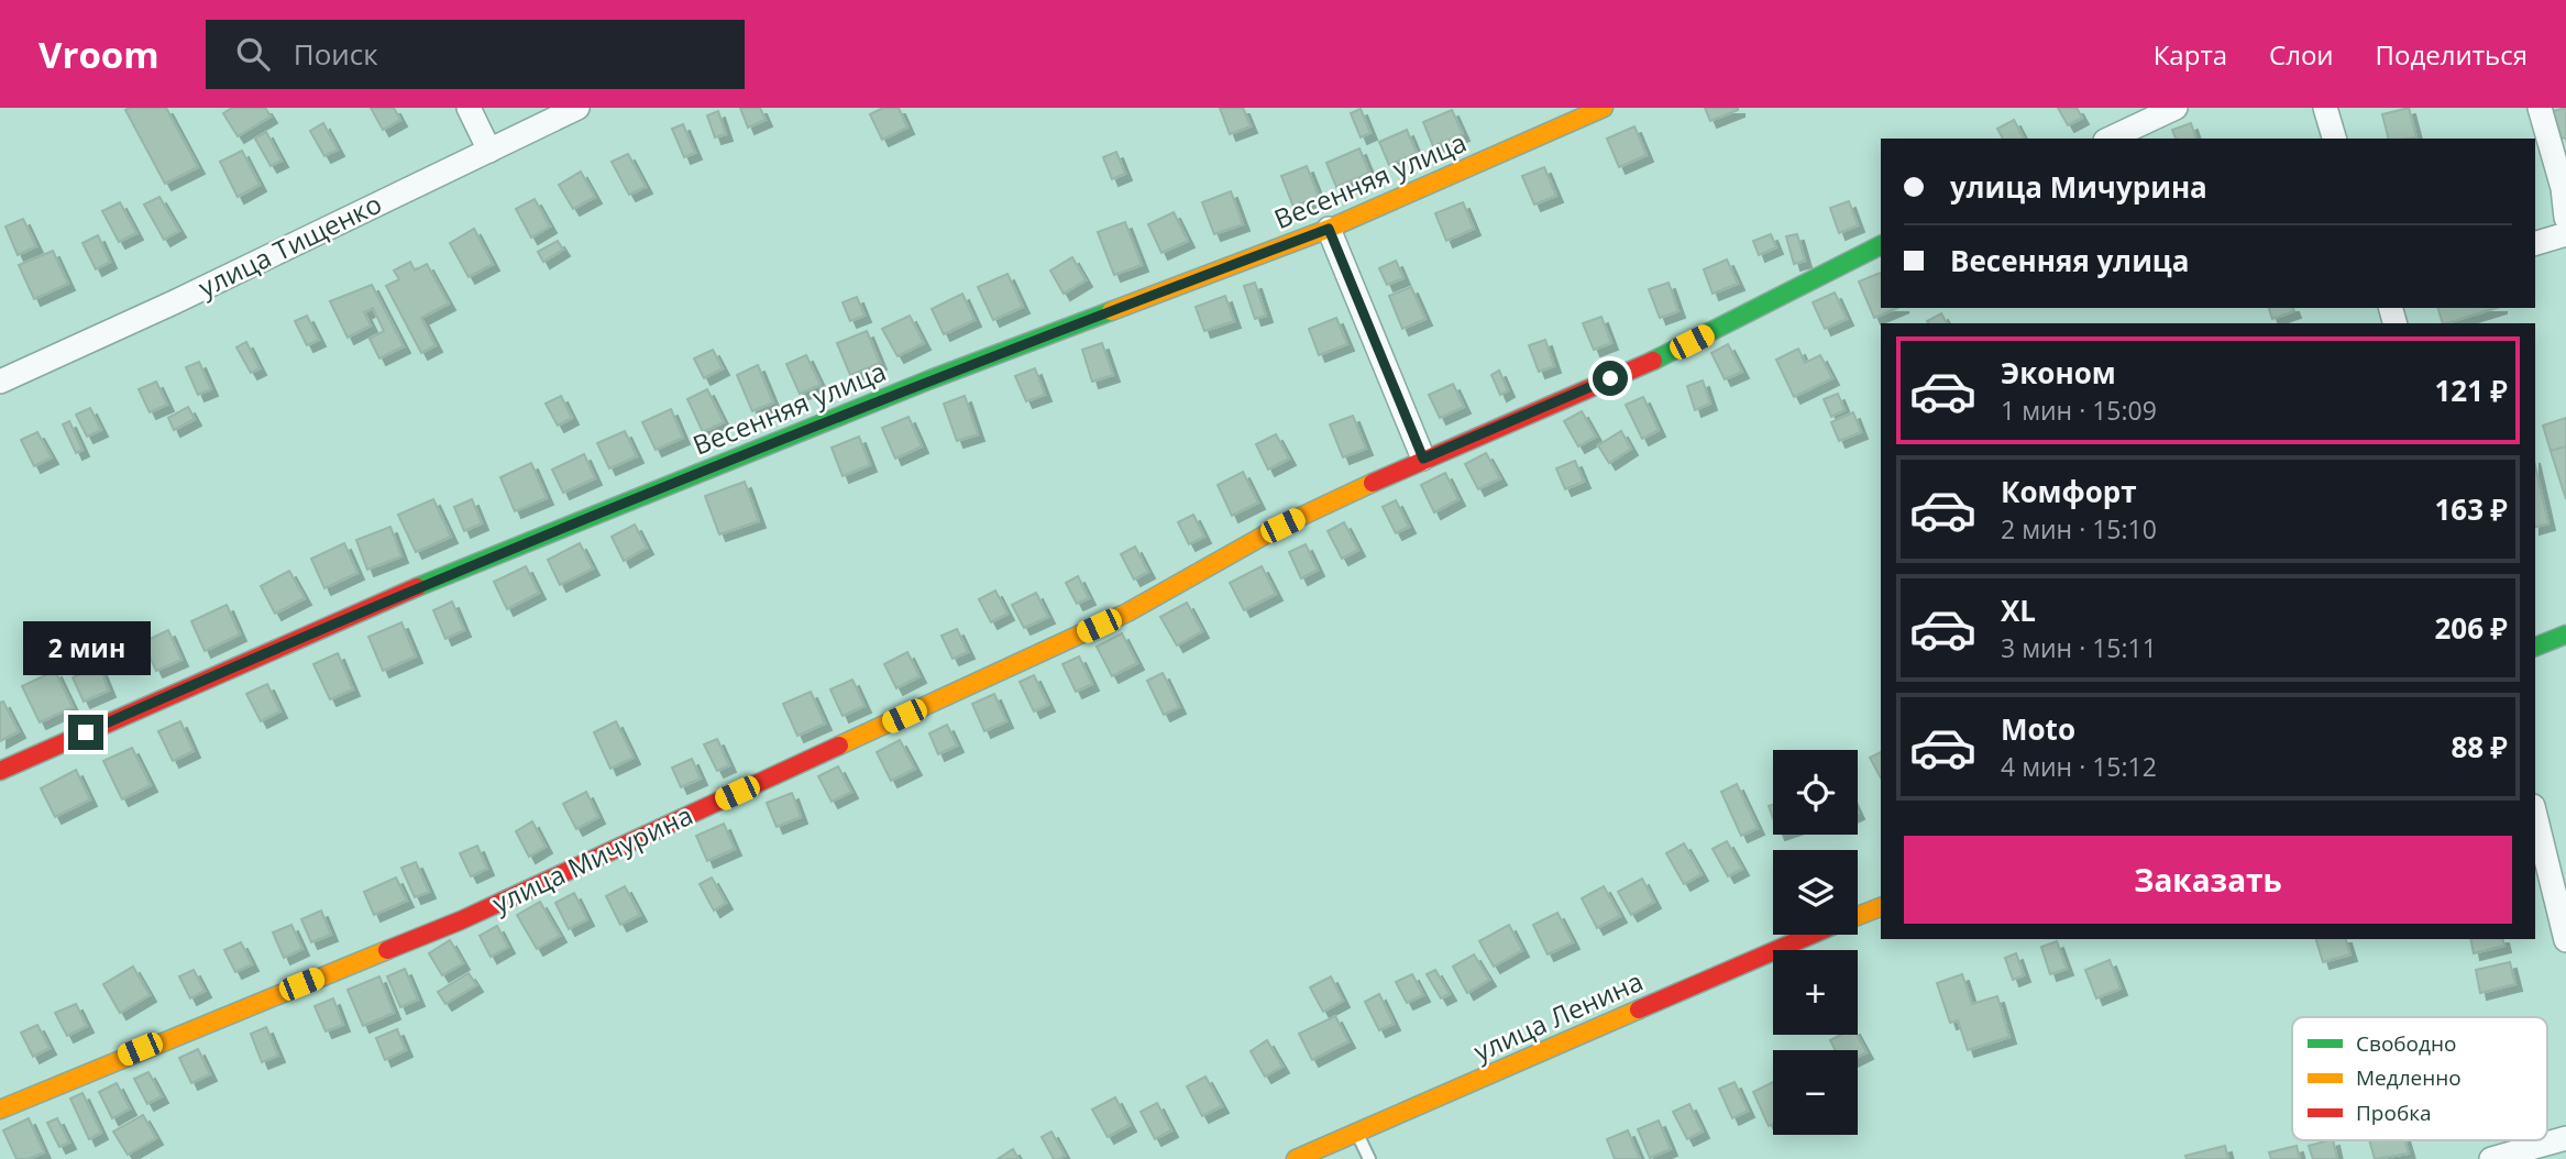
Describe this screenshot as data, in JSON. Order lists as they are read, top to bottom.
{
  "streets": {
    "street": [
      "Весенняя улица",
      "улица Тищенко",
      "улица Мичурина",
      "улица Ленина"
    ]
  },
  "legend": ["Свободно", "Медленно", "Пробка"],
  "page": {
    "header": "Vroom",
    "search": "Поиск",
    "nav": ["Карта", "Слои", "Поделиться"],
    "banner": ["улица Мичурина", "Весенняя улица"],
    "list": [
      {
        "name": "Эконом",
        "note": "1 мин · 15:09",
        "value": "121 ₽"
      },
      {
        "name": "Комфорт",
        "note": "2 мин · 15:10",
        "value": "163 ₽"
      },
      {
        "name": "XL",
        "note": "3 мин · 15:11",
        "value": "206 ₽"
      },
      {
        "name": "Moto",
        "note": "4 мин · 15:12",
        "value": "88 ₽"
      }
    ],
    "bubble": "2 мин",
    "map_buttons": ["+", "−"],
    "buttons": "Заказать"
  }
}
